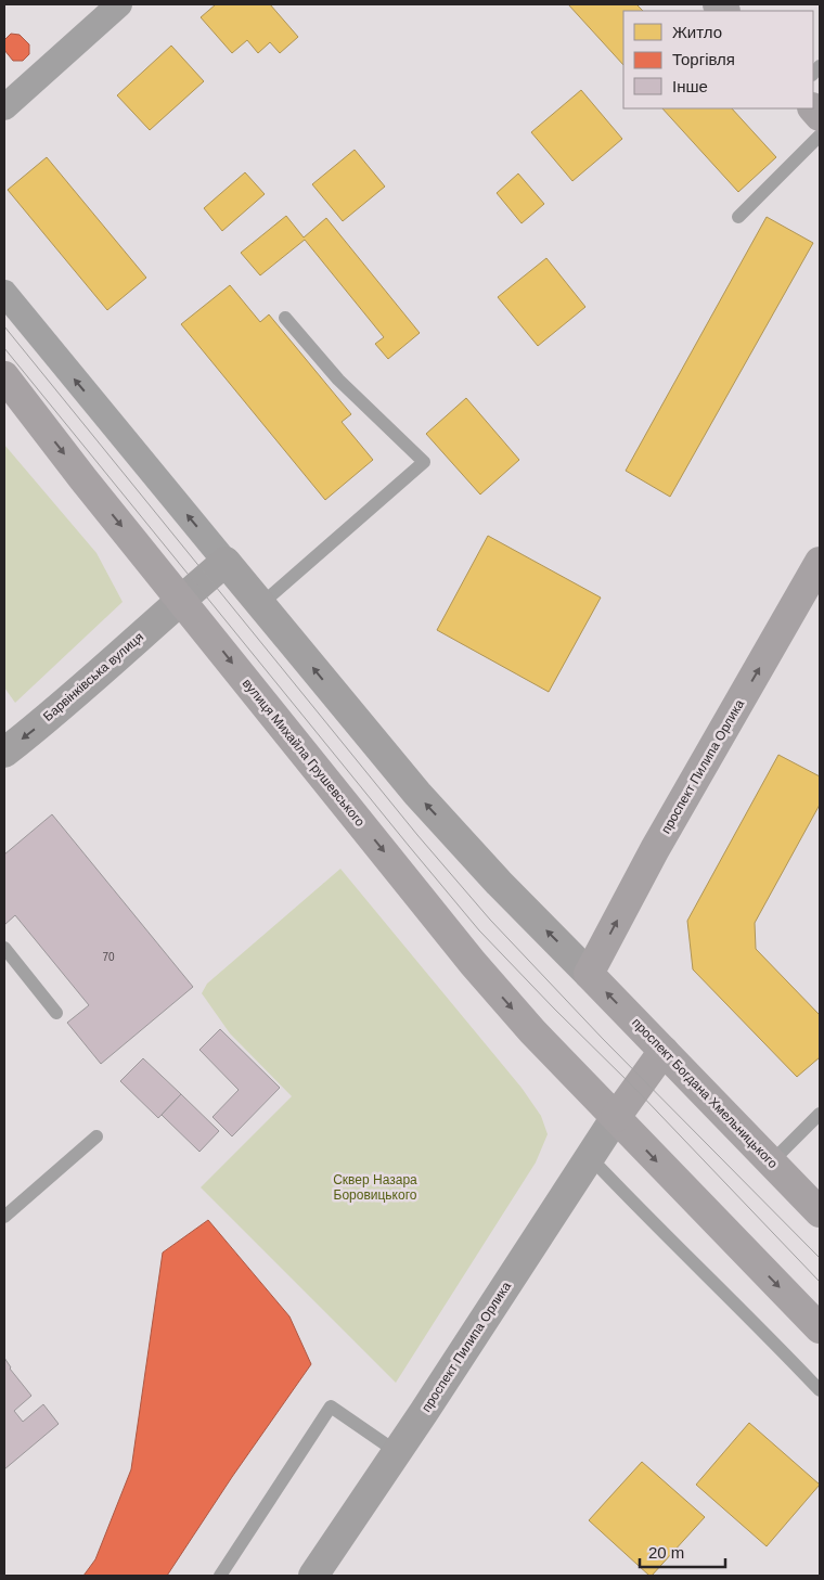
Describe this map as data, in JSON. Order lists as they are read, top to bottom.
{
  "streets": {
    "main road": ["вулиця Михайла Грушевського", "проспект Пилипа Орлика", "проспект Богдана Хмельницького"],
    "street": ["Барвінківська вулиця"]
  },
  "crossings": [
    ["Барвінківська вулиця", "вулиця Михайла Грушевського"],
    ["вулиця Михайла Грушевського", "проспект Пилипа Орлика"],
    ["проспект Пилипа Орлика", "проспект Богдана Хмельницького"]
  ],
  "one_way": ["Барвінківська вулиця", "вулиця Михайла Грушевського", "проспект Пилипа Орлика"],
  "parks": ["Сквер Назара Боровицького"],
  "house_numbers": ["70"],
  "legend": ["Житло", "Торгівля", "Інше"],
  "scale_bar": "20 m"
}
